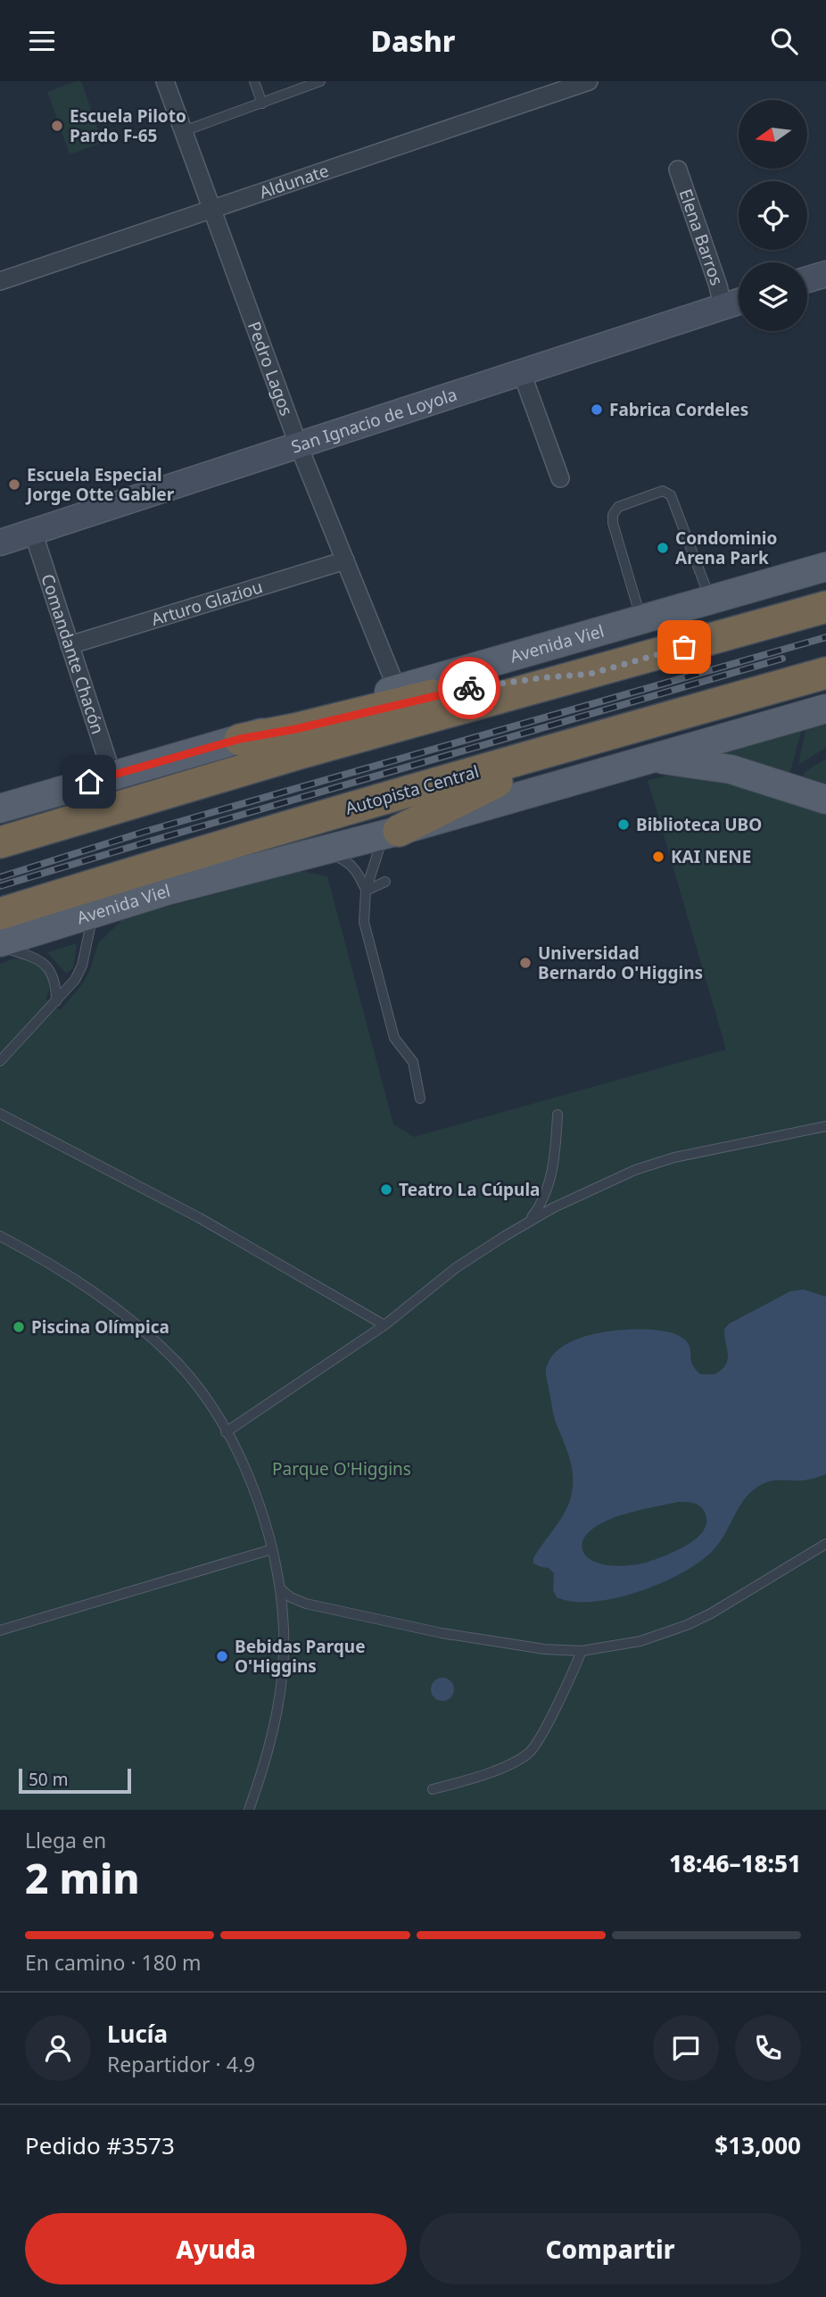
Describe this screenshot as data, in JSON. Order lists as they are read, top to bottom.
{
  "streets": {
    "highway": ["Autopista Central"],
    "main road": ["Avenida Viel"],
    "street": [
      "Aldunate",
      "Elena Barros",
      "Pedro Lagos",
      "San Ignacio de Loyola",
      "Arturo Glaziou",
      "Comandante Chacón"
    ]
  },
  "crossings": [
    ["Aldunate", "Pedro Lagos"],
    ["Elena Barros", "San Ignacio de Loyola"],
    ["Pedro Lagos", "San Ignacio de Loyola"],
    ["Pedro Lagos", "Arturo Glaziou"],
    ["Pedro Lagos", "Avenida Viel"],
    ["San Ignacio de Loyola", "Comandante Chacón"],
    ["Arturo Glaziou", "Comandante Chacón"],
    ["Avenida Viel", "Comandante Chacón"]
  ],
  "parks": ["Parque O'Higgins"],
  "places": [
    "Escuela Piloto Pardo F-65",
    "Fabrica Cordeles",
    "Escuela Especial Jorge Otte Gabler",
    "Condominio Arena Park",
    "Biblioteca UBO",
    "KAI NENE",
    "Universidad Bernardo O'Higgins",
    "Teatro La Cúpula",
    "Piscina Olímpica",
    "Bebidas Parque O'Higgins"
  ],
  "scale_bar": "50 m",
  "north": "left",
  "page": {
    "header": "Dashr",
    "scale": "50 m",
    "heading": ["2 min", "Llega en", "18:46–18:51"],
    "panel": [
      "Lucía",
      "Repartidor · 4.9",
      "Pedido #3573",
      "$13,000"
    ],
    "bar": "En camino · 180 m",
    "buttons": ["Ayuda", "Compartir"]
  }
}
